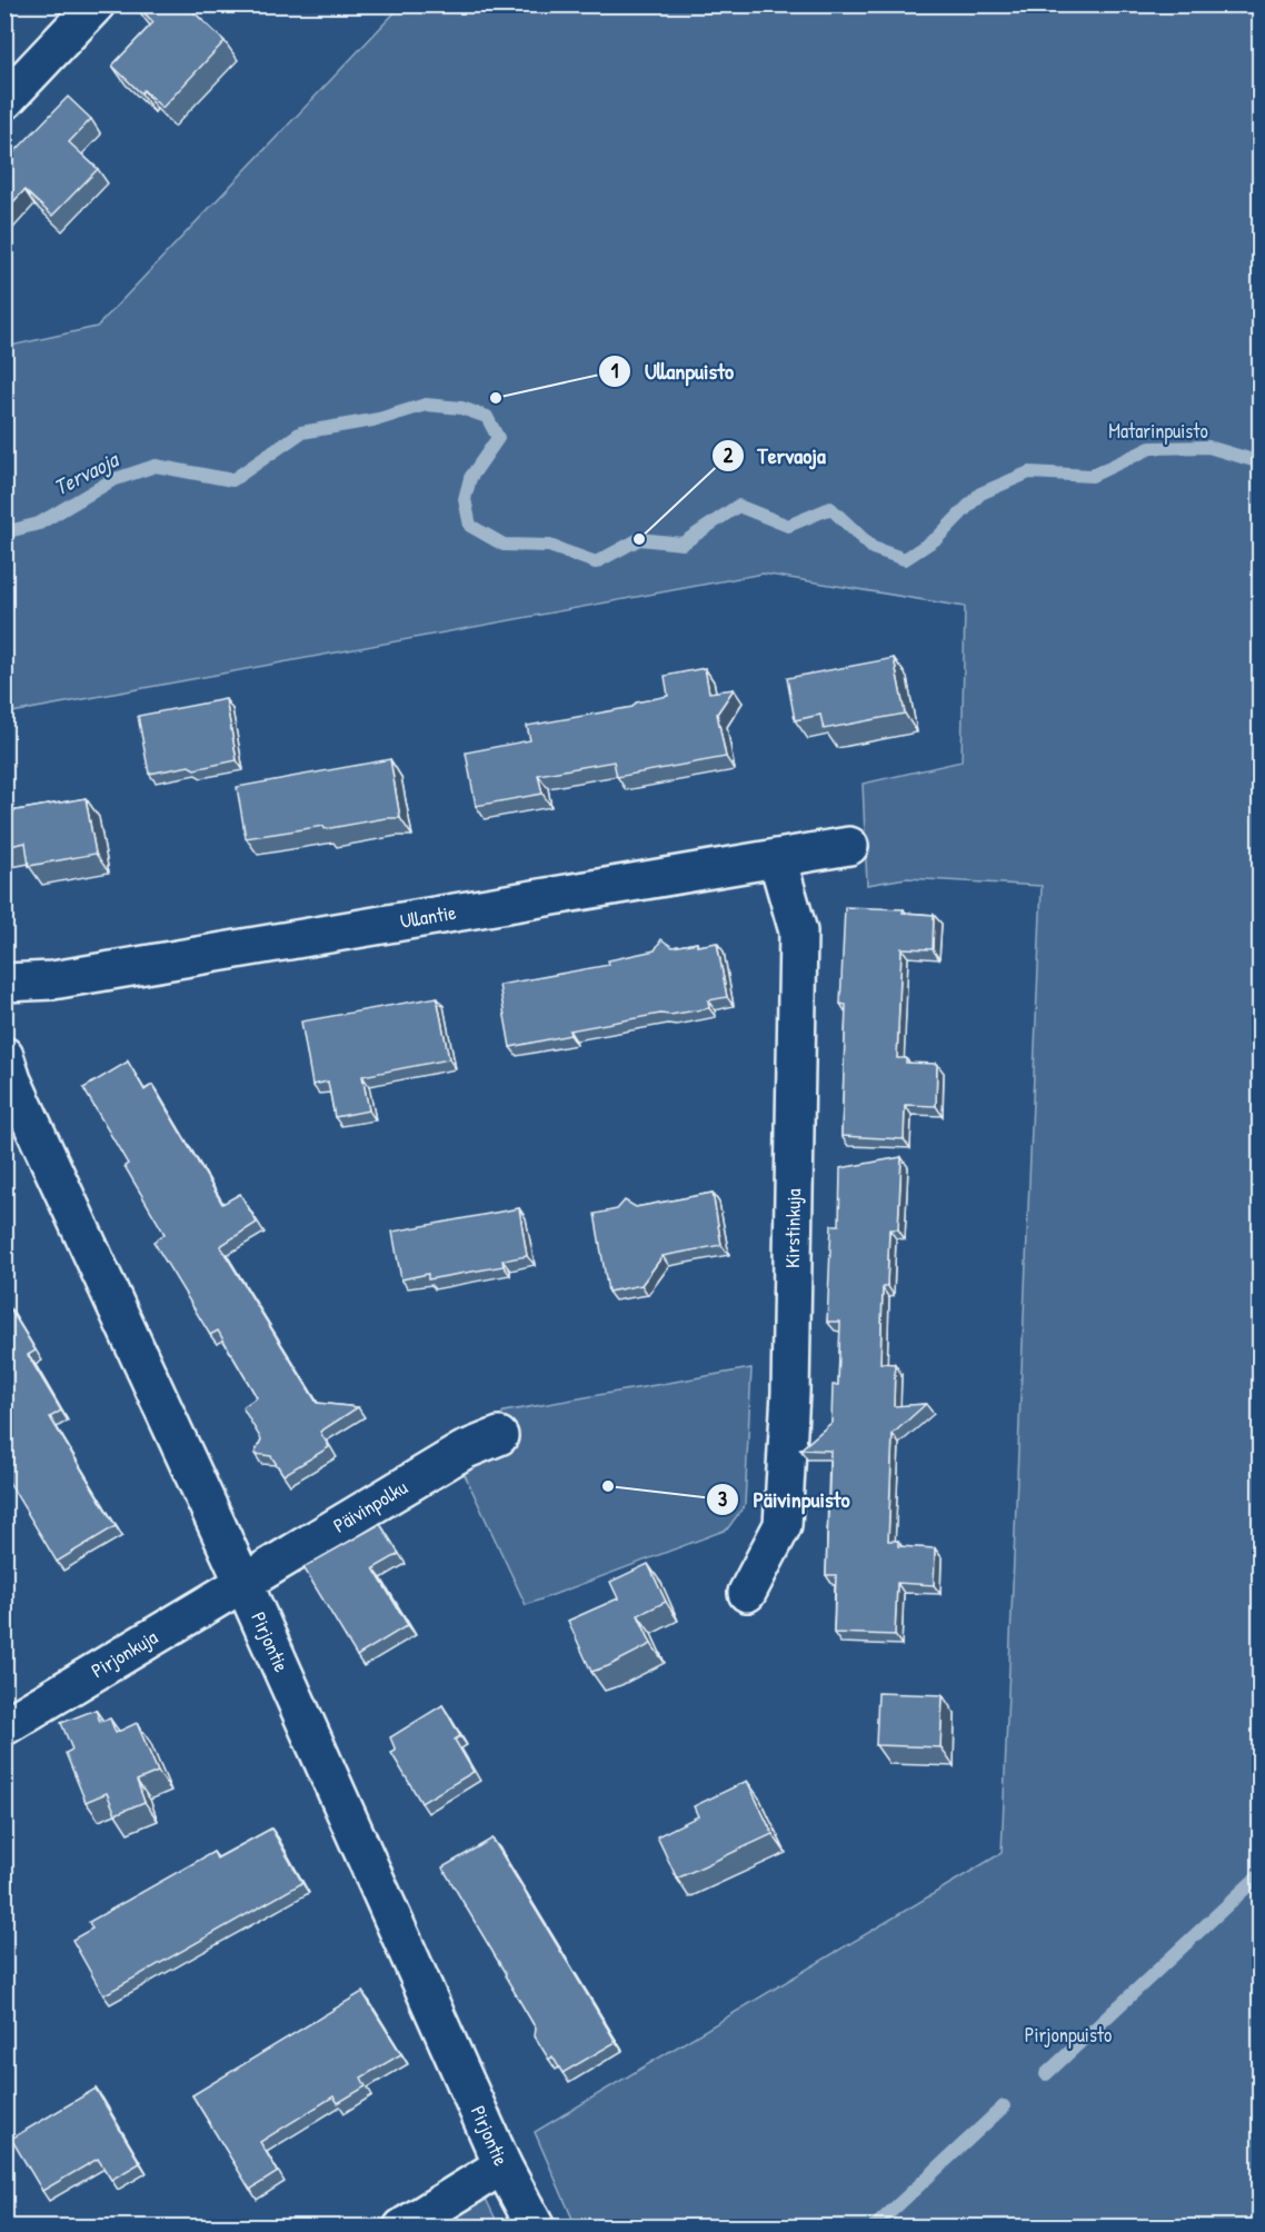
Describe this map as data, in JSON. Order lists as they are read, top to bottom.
{
  "streets": {
    "street": [
      "Ullantie",
      "Kirstinkuja",
      "Päivinpolku",
      "Pirjontie",
      "Pirjonkuja"
    ]
  },
  "crossings": [
    ["Ullantie", "Kirstinkuja"],
    ["Päivinpolku", "Pirjontie"],
    ["Päivinpolku", "Pirjonkuja"],
    ["Pirjontie", "Pirjonkuja"]
  ],
  "water": ["Tervaoja"],
  "parks": ["Matarinpuisto", "Pirjonpuisto"],
  "places": ["Ullanpuisto", "Tervaoja", "Päivinpuisto"]
}
